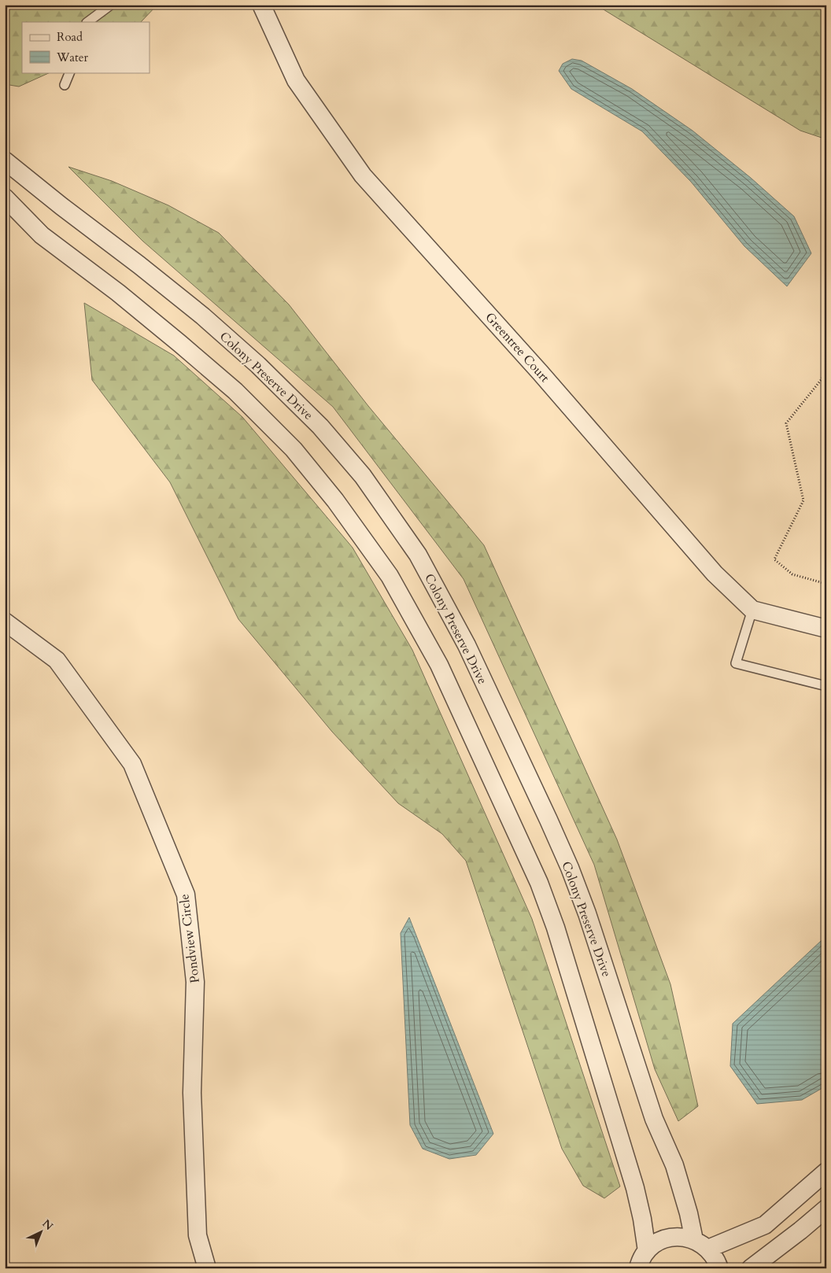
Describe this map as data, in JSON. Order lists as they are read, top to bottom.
{
  "streets": {
    "street": ["Greentree Court", "Colony Preserve Drive", "Pondview Circle"]
  },
  "legend": ["Road", "Water"],
  "north": "top right"
}
